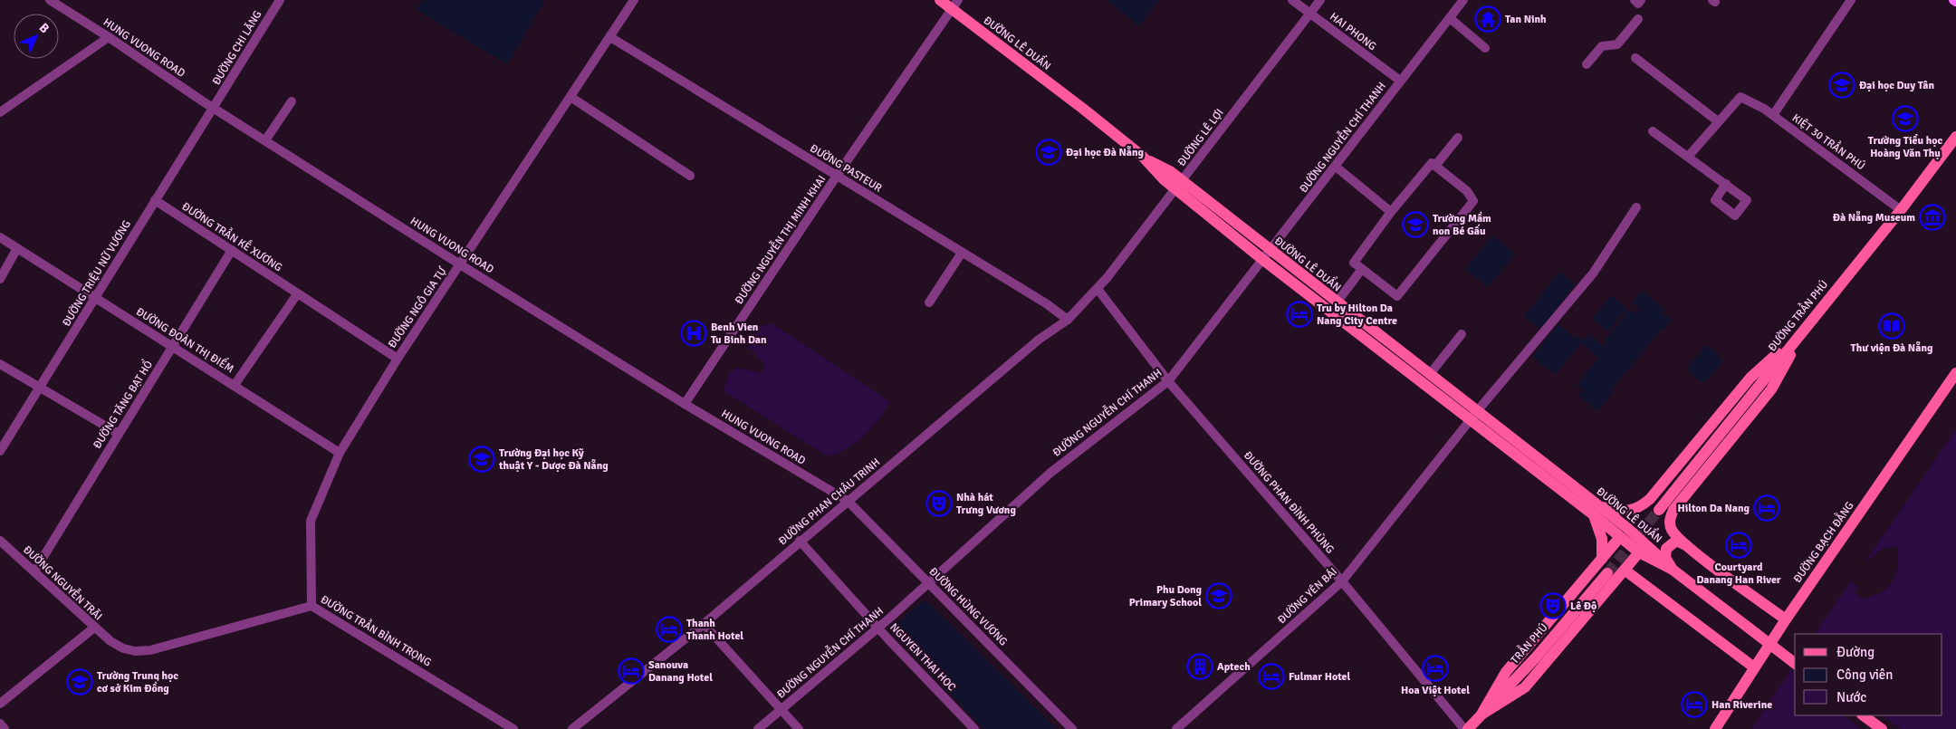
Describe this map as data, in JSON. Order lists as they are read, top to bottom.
{
  "streets": {
    "main road": [
      "ĐƯỜNG LÊ DUẨN",
      "ĐƯỜNG TRẦN PHÚ",
      "ĐƯỜNG BẠCH ĐẰNG",
      "TRẦN PHÚ"
    ],
    "street": [
      "HAI PHONG",
      "HUNG VUONG ROAD",
      "ĐƯỜNG CHI LĂNG",
      "ĐƯỜNG LÊ LỢI",
      "ĐƯỜNG NGUYỄN CHÍ THANH",
      "KIỆT 30 TRẦN PHÚ",
      "ĐƯỜNG PASTEUR",
      "ĐƯỜNG TRẦN KẾ XƯƠNG",
      "ĐƯỜNG NGUYỄN THỊ MINH KHAI",
      "ĐƯỜNG TRIỆU NỮ VƯƠNG",
      "ĐƯỜNG NGÔ GIA TỰ",
      "ĐƯỜNG ĐOÀN THỊ ĐIỂM",
      "ĐƯỜNG TĂNG BẠT HỔ",
      "ĐƯỜNG PHAN CHÂU TRINH",
      "ĐƯỜNG PHAN ĐÌNH PHÙNG",
      "ĐƯỜNG NGUYỄN TRÃI",
      "ĐƯỜNG YÊN BÁI",
      "ĐƯỜNG HÙNG VƯƠNG",
      "ĐƯỜNG TRẦN BÌNH TRỌNG",
      "NGUYEN THAI HOC"
    ]
  },
  "crossings": [
    ["HAI PHONG", "ĐƯỜNG LÊ LỢI"],
    ["HAI PHONG", "ĐƯỜNG NGUYỄN CHÍ THANH"],
    ["ĐƯỜNG LÊ DUẨN", "ĐƯỜNG LÊ LỢI"],
    ["ĐƯỜNG LÊ DUẨN", "ĐƯỜNG NGUYỄN CHÍ THANH"],
    ["ĐƯỜNG LÊ DUẨN", "ĐƯỜNG NGUYỄN THỊ MINH KHAI"],
    ["ĐƯỜNG LÊ DUẨN", "ĐƯỜNG YÊN BÁI"],
    ["HUNG VUONG ROAD", "ĐƯỜNG CHI LĂNG"],
    ["HUNG VUONG ROAD", "ĐƯỜNG NGUYỄN THỊ MINH KHAI"],
    ["HUNG VUONG ROAD", "ĐƯỜNG TRIỆU NỮ VƯƠNG"],
    ["HUNG VUONG ROAD", "ĐƯỜNG NGÔ GIA TỰ"],
    ["HUNG VUONG ROAD", "ĐƯỜNG PHAN CHÂU TRINH"],
    ["HUNG VUONG ROAD", "ĐƯỜNG HÙNG VƯƠNG"],
    ["ĐƯỜNG CHI LĂNG", "ĐƯỜNG TRIỆU NỮ VƯƠNG"],
    ["ĐƯỜNG LÊ LỢI", "ĐƯỜNG PHAN CHÂU TRINH"],
    ["ĐƯỜNG LÊ LỢI", "ĐƯỜNG PHAN ĐÌNH PHÙNG"],
    ["ĐƯỜNG NGUYỄN CHÍ THANH", "ĐƯỜNG PHAN ĐÌNH PHÙNG"],
    ["ĐƯỜNG NGUYỄN CHÍ THANH", "ĐƯỜNG HÙNG VƯƠNG"],
    ["ĐƯỜNG NGUYỄN CHÍ THANH", "NGUYEN THAI HOC"],
    ["KIỆT 30 TRẦN PHÚ", "ĐƯỜNG TRẦN PHÚ"],
    ["ĐƯỜNG PASTEUR", "ĐƯỜNG NGUYỄN THỊ MINH KHAI"],
    ["ĐƯỜNG PASTEUR", "ĐƯỜNG NGÔ GIA TỰ"],
    ["ĐƯỜNG PASTEUR", "ĐƯỜNG PHAN CHÂU TRINH"],
    ["ĐƯỜNG TRẦN KẾ XƯƠNG", "ĐƯỜNG TRIỆU NỮ VƯƠNG"],
    ["ĐƯỜNG TRẦN KẾ XƯƠNG", "ĐƯỜNG NGÔ GIA TỰ"],
    ["ĐƯỜNG TRẦN KẾ XƯƠNG", "ĐƯỜNG TĂNG BẠT HỔ"],
    ["ĐƯỜNG TRIỆU NỮ VƯƠNG", "ĐƯỜNG ĐOÀN THỊ ĐIỂM"],
    ["ĐƯỜNG NGÔ GIA TỰ", "ĐƯỜNG ĐOÀN THỊ ĐIỂM"],
    ["ĐƯỜNG NGÔ GIA TỰ", "ĐƯỜNG TRẦN BÌNH TRỌNG"],
    ["ĐƯỜNG ĐOÀN THỊ ĐIỂM", "ĐƯỜNG TĂNG BẠT HỔ"],
    ["ĐƯỜNG TĂNG BẠT HỔ", "ĐƯỜNG NGUYỄN TRÃI"],
    ["ĐƯỜNG PHAN CHÂU TRINH", "ĐƯỜNG PHAN ĐÌNH PHÙNG"],
    ["ĐƯỜNG PHAN CHÂU TRINH", "ĐƯỜNG HÙNG VƯƠNG"],
    ["ĐƯỜNG PHAN CHÂU TRINH", "NGUYEN THAI HOC"],
    ["ĐƯỜNG PHAN ĐÌNH PHÙNG", "ĐƯỜNG YÊN BÁI"],
    ["ĐƯỜNG NGUYỄN TRÃI", "ĐƯỜNG TRẦN BÌNH TRỌNG"]
  ],
  "places": {
    "temple": ["Tan Ninh"],
    "school or university": [
      "Đại học Duy Tân",
      "Trường Tiểu học Hoàng Văn Thụ",
      "Đại học Đà Nẵng",
      "Trường Mầm non Bé Gấu",
      "Trường Đại học Kỹ thuật Y - Dược Đà Nẵng",
      "Phu Dong Primary School",
      "Trường Trung học cơ sở Kim Đồng"
    ],
    "museum": ["Đà Nẵng Museum"],
    "hotel": [
      "Tru by Hilton Da Nang City Centre",
      "Hilton Da Nang",
      "Courtyard Danang Han River",
      "Thanh Thanh Hotel",
      "Hoa Việt Hotel",
      "Sanouva Danang Hotel",
      "Fulmar Hotel",
      "Han Riverine"
    ],
    "library": ["Thư viện Đà Nẵng"],
    "hospital": ["Benh Vien Tu Binh Dan"],
    "theatre": ["Nhà hát Trưng Vương", "Lê Độ"],
    "building": ["Aptech"]
  },
  "legend": ["Đường", "Công viên", "Nước"],
  "north": "top right"
}
